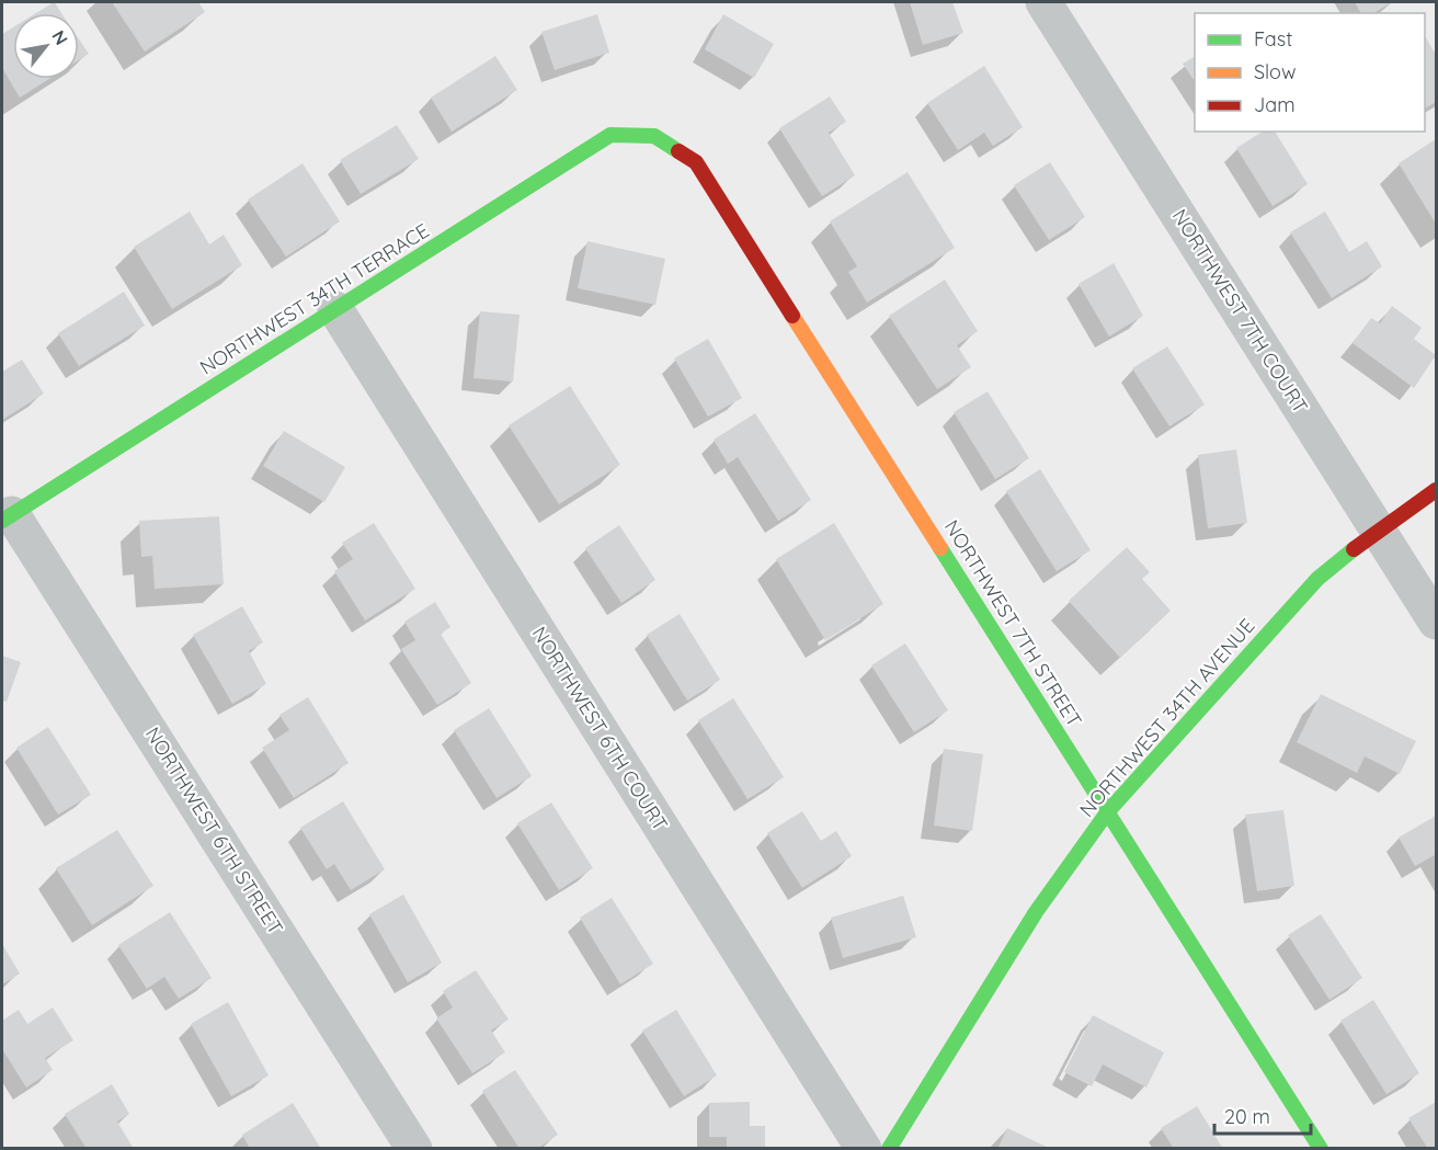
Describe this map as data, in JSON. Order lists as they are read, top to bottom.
{
  "streets": {
    "street": [
      "NORTHWEST 34TH TERRACE",
      "NORTHWEST 7TH COURT",
      "NORTHWEST 7TH STREET",
      "NORTHWEST 34TH AVENUE",
      "NORTHWEST 6TH COURT",
      "NORTHWEST 6TH STREET"
    ]
  },
  "crossings": [
    ["NORTHWEST 34TH TERRACE", "NORTHWEST 7TH STREET"],
    ["NORTHWEST 34TH TERRACE", "NORTHWEST 6TH COURT"],
    ["NORTHWEST 34TH TERRACE", "NORTHWEST 6TH STREET"],
    ["NORTHWEST 7TH COURT", "NORTHWEST 34TH AVENUE"],
    ["NORTHWEST 7TH STREET", "NORTHWEST 34TH AVENUE"]
  ],
  "legend": ["Fast", "Slow", "Jam"],
  "scale_bar": "20 m",
  "north": "top right"
}
